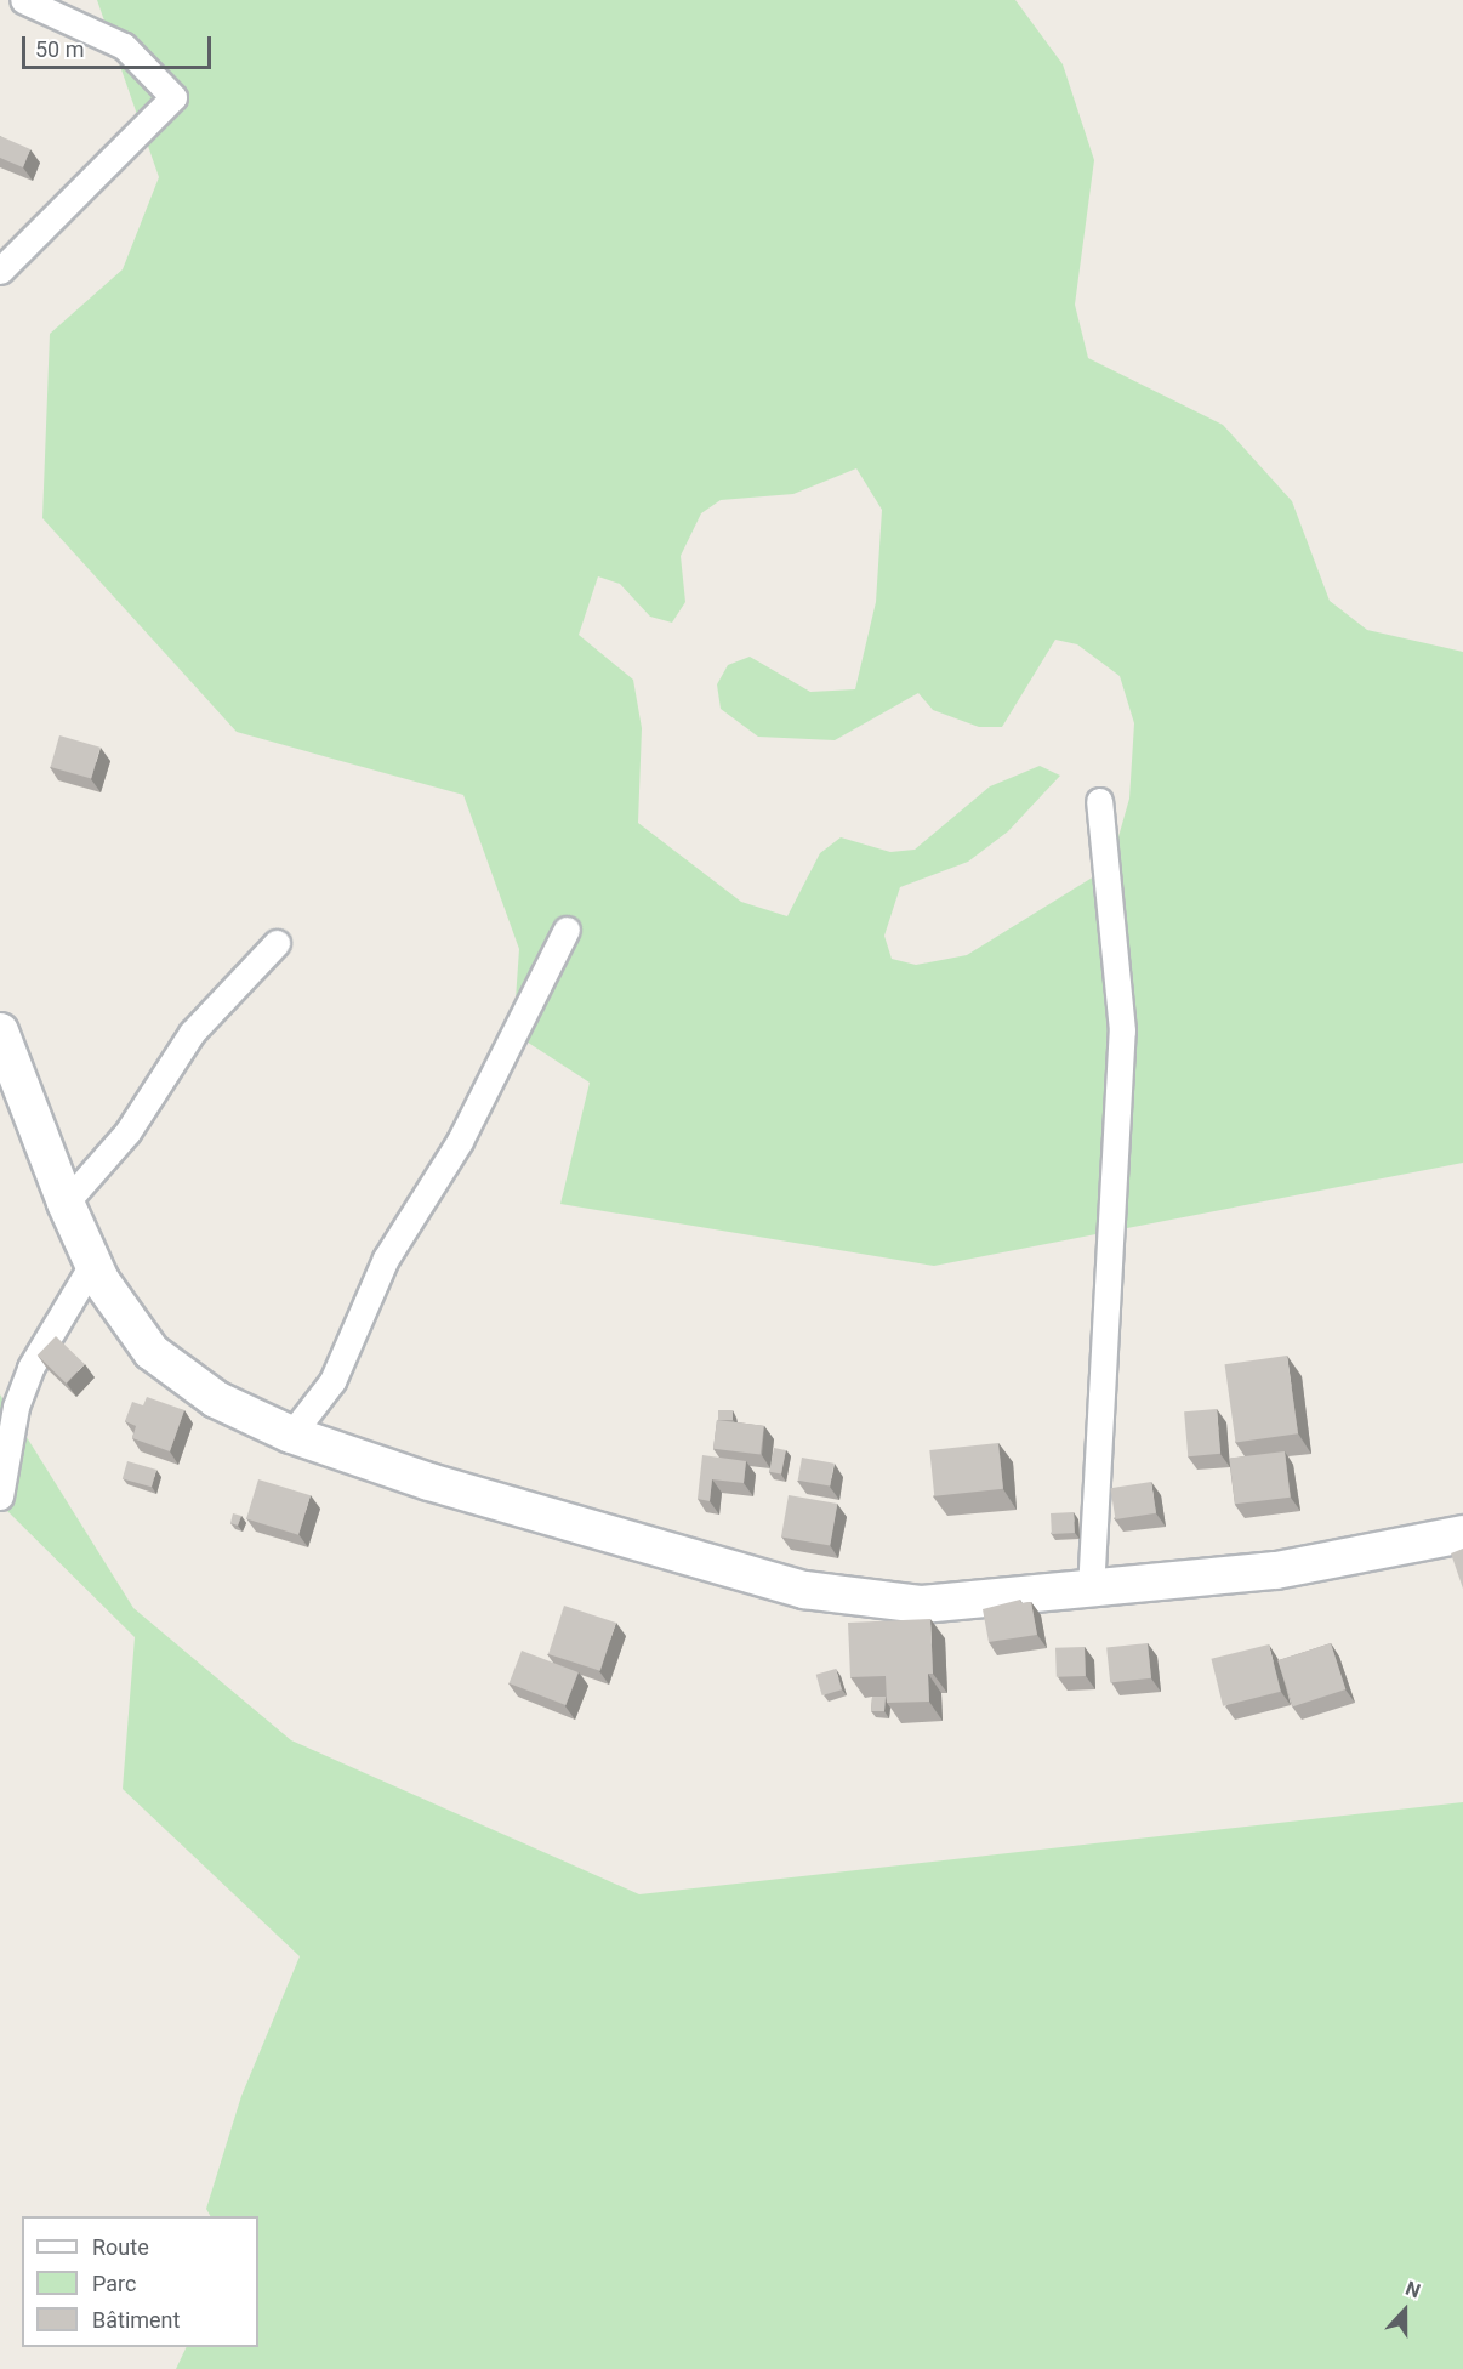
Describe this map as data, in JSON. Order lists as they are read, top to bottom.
{
  "legend": ["Route", "Parc", "Bâtiment"],
  "scale_bar": "50 m",
  "north": "top"
}
